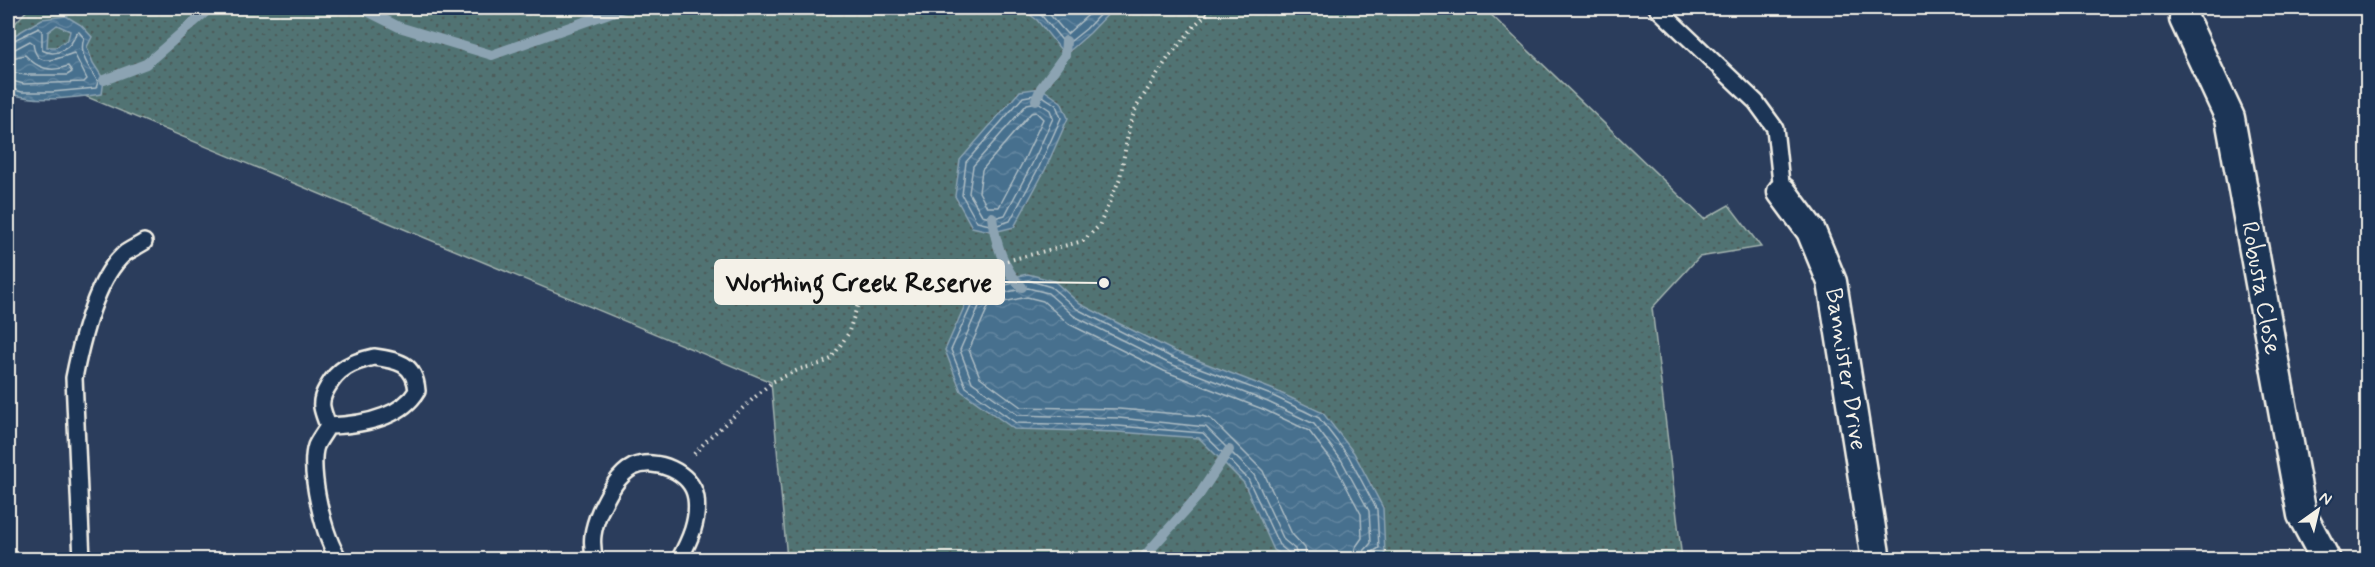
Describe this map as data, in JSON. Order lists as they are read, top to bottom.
{
  "streets": {
    "street": ["Robusta Close", "Bannister Drive"]
  },
  "places": ["Worthing Creek Reserve"],
  "north": "top right"
}
